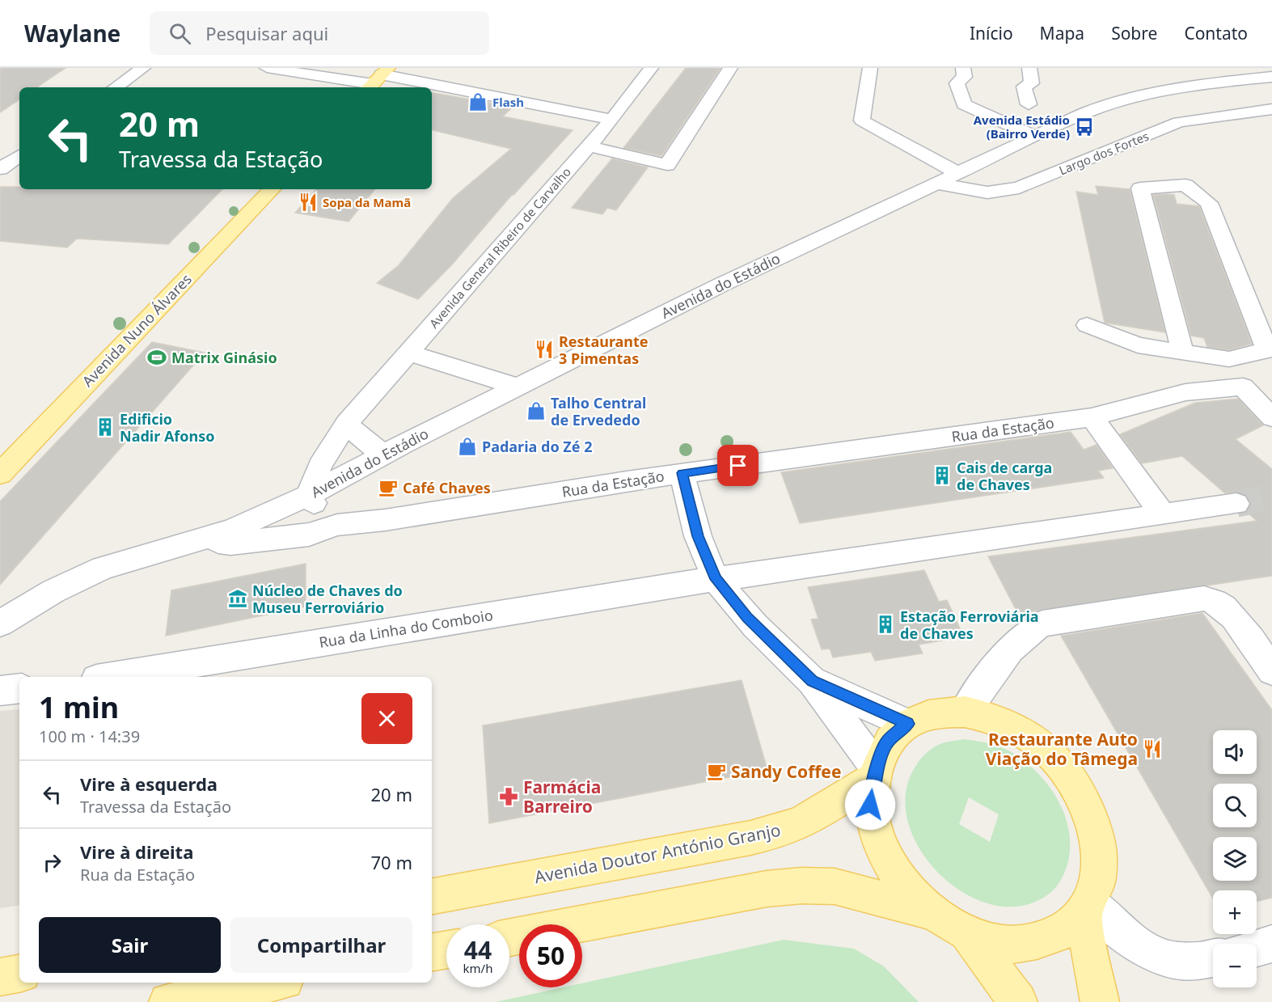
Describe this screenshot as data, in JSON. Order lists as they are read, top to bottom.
{
  "streets": {
    "main road": ["Avenida Nuno Álvares", "Avenida Doutor António Granjo"],
    "street": [
      "Largo dos Fortes",
      "Avenida General Ribeiro de Carvalho",
      "Avenida do Estádio",
      "Rua da Estação",
      "Rua da Linha do Comboio"
    ]
  },
  "crossings": [
    ["Largo dos Fortes", "Avenida do Estádio"],
    ["Avenida General Ribeiro de Carvalho", "Avenida do Estádio"],
    ["Avenida do Estádio", "Rua da Estação"]
  ],
  "places": {
    "shop": ["Flash", "Talho Central de Ervededo", "Padaria do Zé 2"],
    "bus stop": ["Avenida Estádio (Bairro Verde)"],
    "restaurant": ["Sopa da Mamã", "Restaurante 3 Pimentas", "Restaurante Auto Viação do Tâmega"],
    "sports": ["Matrix Ginásio"],
    "building": ["Edificio Nadir Afonso", "Cais de carga de Chaves", "Estação Ferroviária de Chaves"],
    "cafe": ["Café Chaves", "Sandy Coffee"],
    "museum": ["Núcleo de Chaves do Museu Ferroviário"],
    "pharmacy": ["Farmácia Barreiro"]
  },
  "page": {
    "header": "Waylane",
    "search": "Pesquisar aqui",
    "nav": [
      "Início",
      "Mapa",
      "Sobre",
      "Contato"
    ],
    "turn": ["20 m", "Travessa da Estação"],
    "heading": ["1 min", "100 m · 14:39"],
    "map_buttons": ["+", "−"],
    "list": [
      {
        "name": "Vire à esquerda",
        "note": "Travessa da Estação",
        "value": "20 m"
      },
      {
        "name": "Vire à direita",
        "note": "Rua da Estação",
        "value": "70 m"
      }
    ],
    "buttons": ["Sair", "Compartilhar"],
    "speed": "44 km/h",
    "limit": "50"
  }
}
